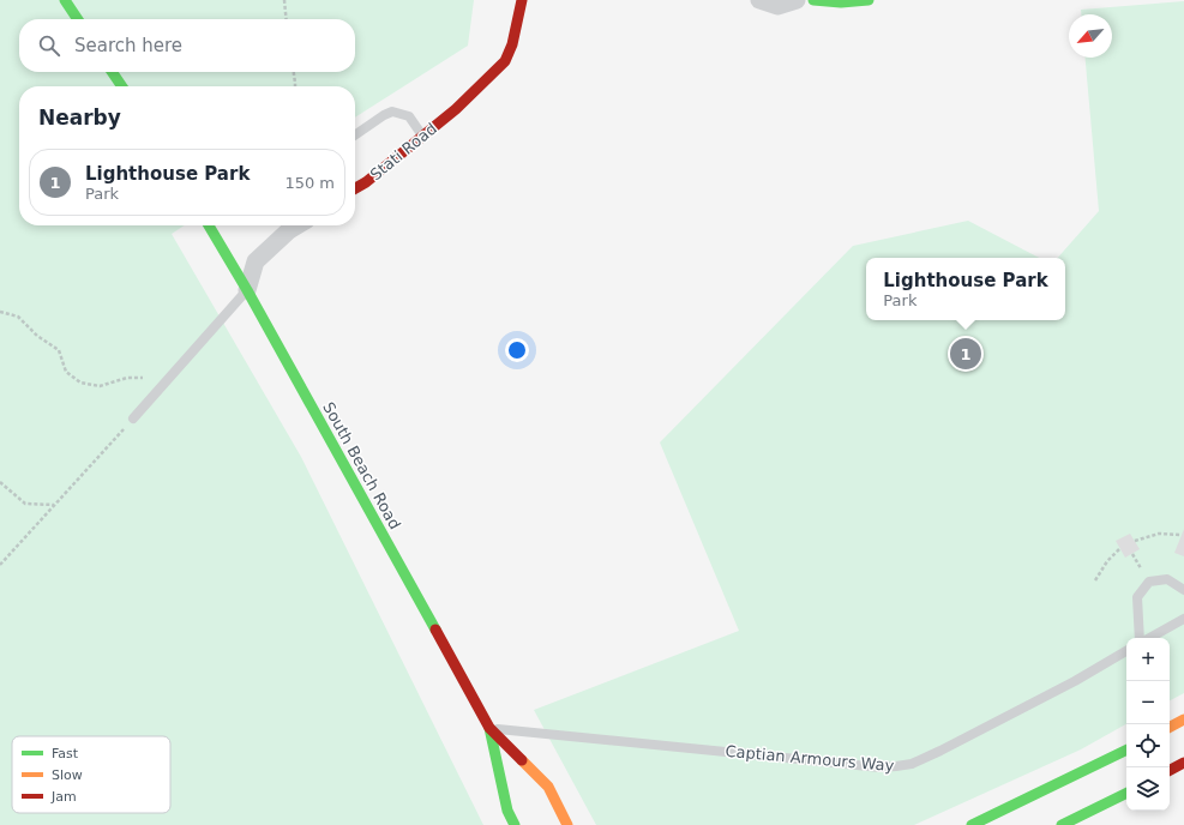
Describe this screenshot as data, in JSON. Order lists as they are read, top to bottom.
{
  "streets": {
    "street": ["Stati Road", "South Beach Road"],
    "lane": ["Captian Armours Way"]
  },
  "crossings": [
    ["South Beach Road", "Captian Armours Way"]
  ],
  "legend": ["Fast", "Slow", "Jam"],
  "north": "bottom left",
  "page": {
    "search": "Search here",
    "heading": "Nearby",
    "list": [
      {
        "mark": "1",
        "name": "Lighthouse Park",
        "note": "Park",
        "value": "150 m"
      }
    ],
    "popup": ["Lighthouse Park", "Park"],
    "pins": "1",
    "map_buttons": ["+", "−"]
  }
}
